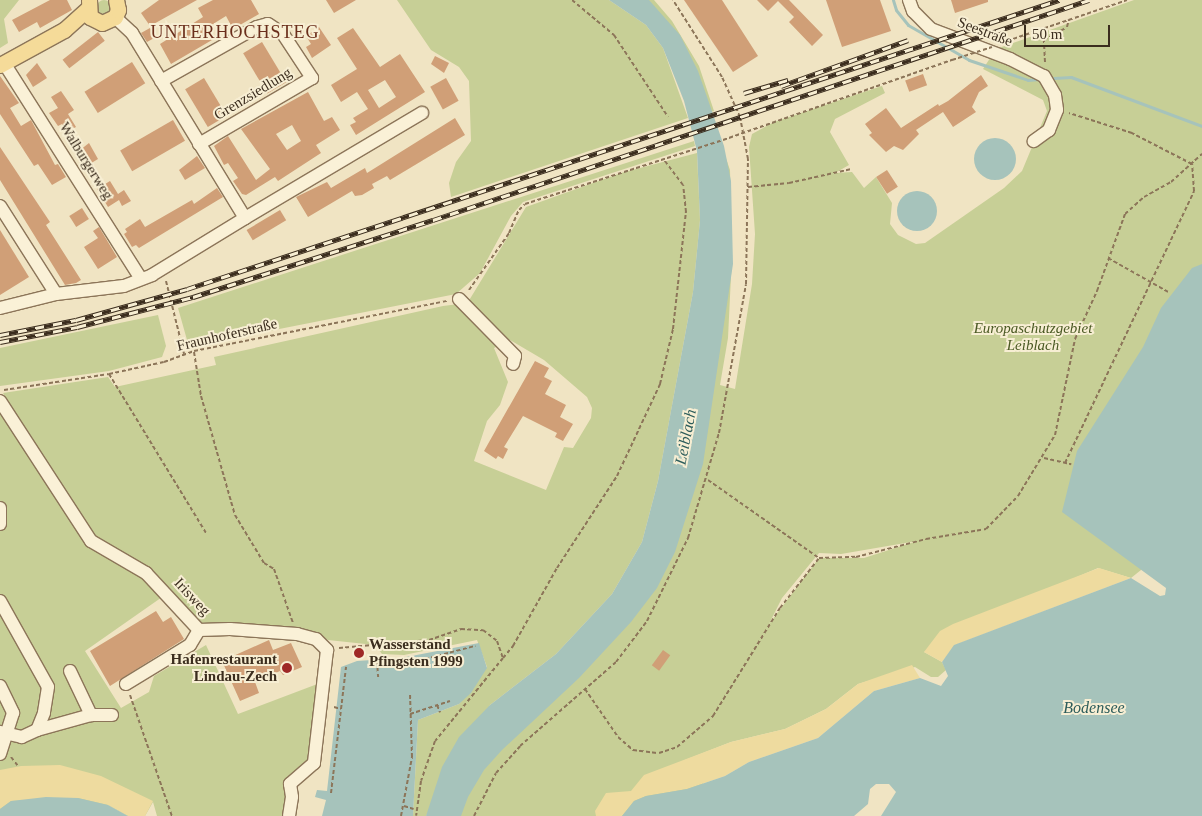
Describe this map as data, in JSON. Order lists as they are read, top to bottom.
{
  "streets": {
    "street": [
      "Seestraße",
      "Grenzsiedlung",
      "Walburgerweg",
      "Irisweg"
    ],
    "path": ["Fraunhoferstraße"]
  },
  "districts": ["UNTERHOCHSTEG"],
  "water": ["Leiblach", "Bodensee"],
  "parks": ["Europaschutzgebiet Leiblach"],
  "places": ["Wasserstand Pfingsten 1999", "Hafenrestaurant Lindau-Zech"],
  "scale_bar": "50 m"
}
